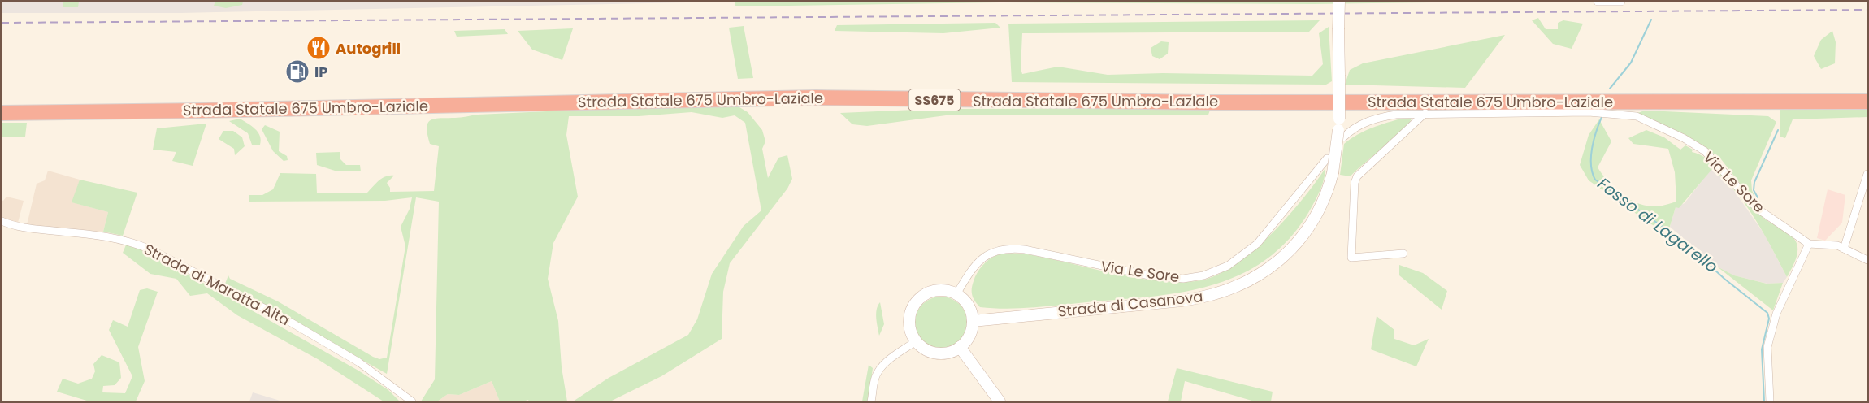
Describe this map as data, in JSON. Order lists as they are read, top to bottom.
{
  "streets": {
    "highway": ["Strada Statale 675 Umbro-Laziale", "SS675"],
    "street": ["Via Le Sore", "Strada di Maratta Alta", "Strada di Casanova"]
  },
  "crossings": [
    ["Via Le Sore", "Strada di Casanova"]
  ],
  "water": ["Fosso di Lagarello"],
  "places": {
    "restaurant": ["Autogrill"],
    "fuel station": ["IP"]
  }
}
